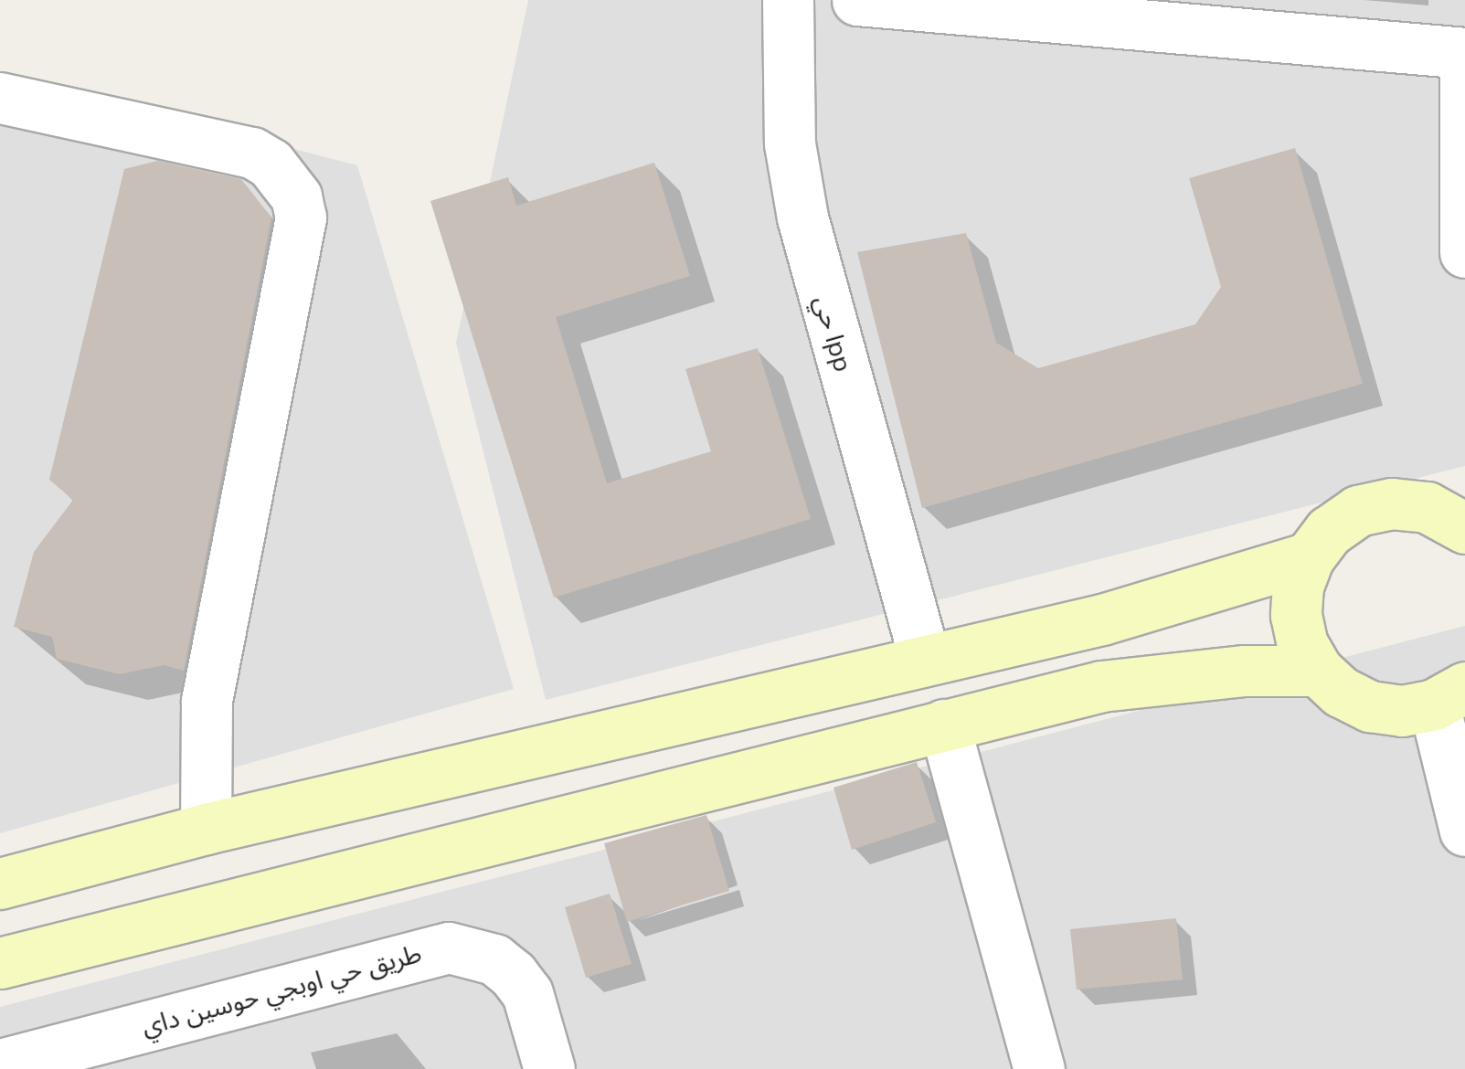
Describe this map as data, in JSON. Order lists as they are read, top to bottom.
{
  "streets": {
    "street": ["حي lpp", "طريق حي اوبجي حوسين داي"]
  }
}
